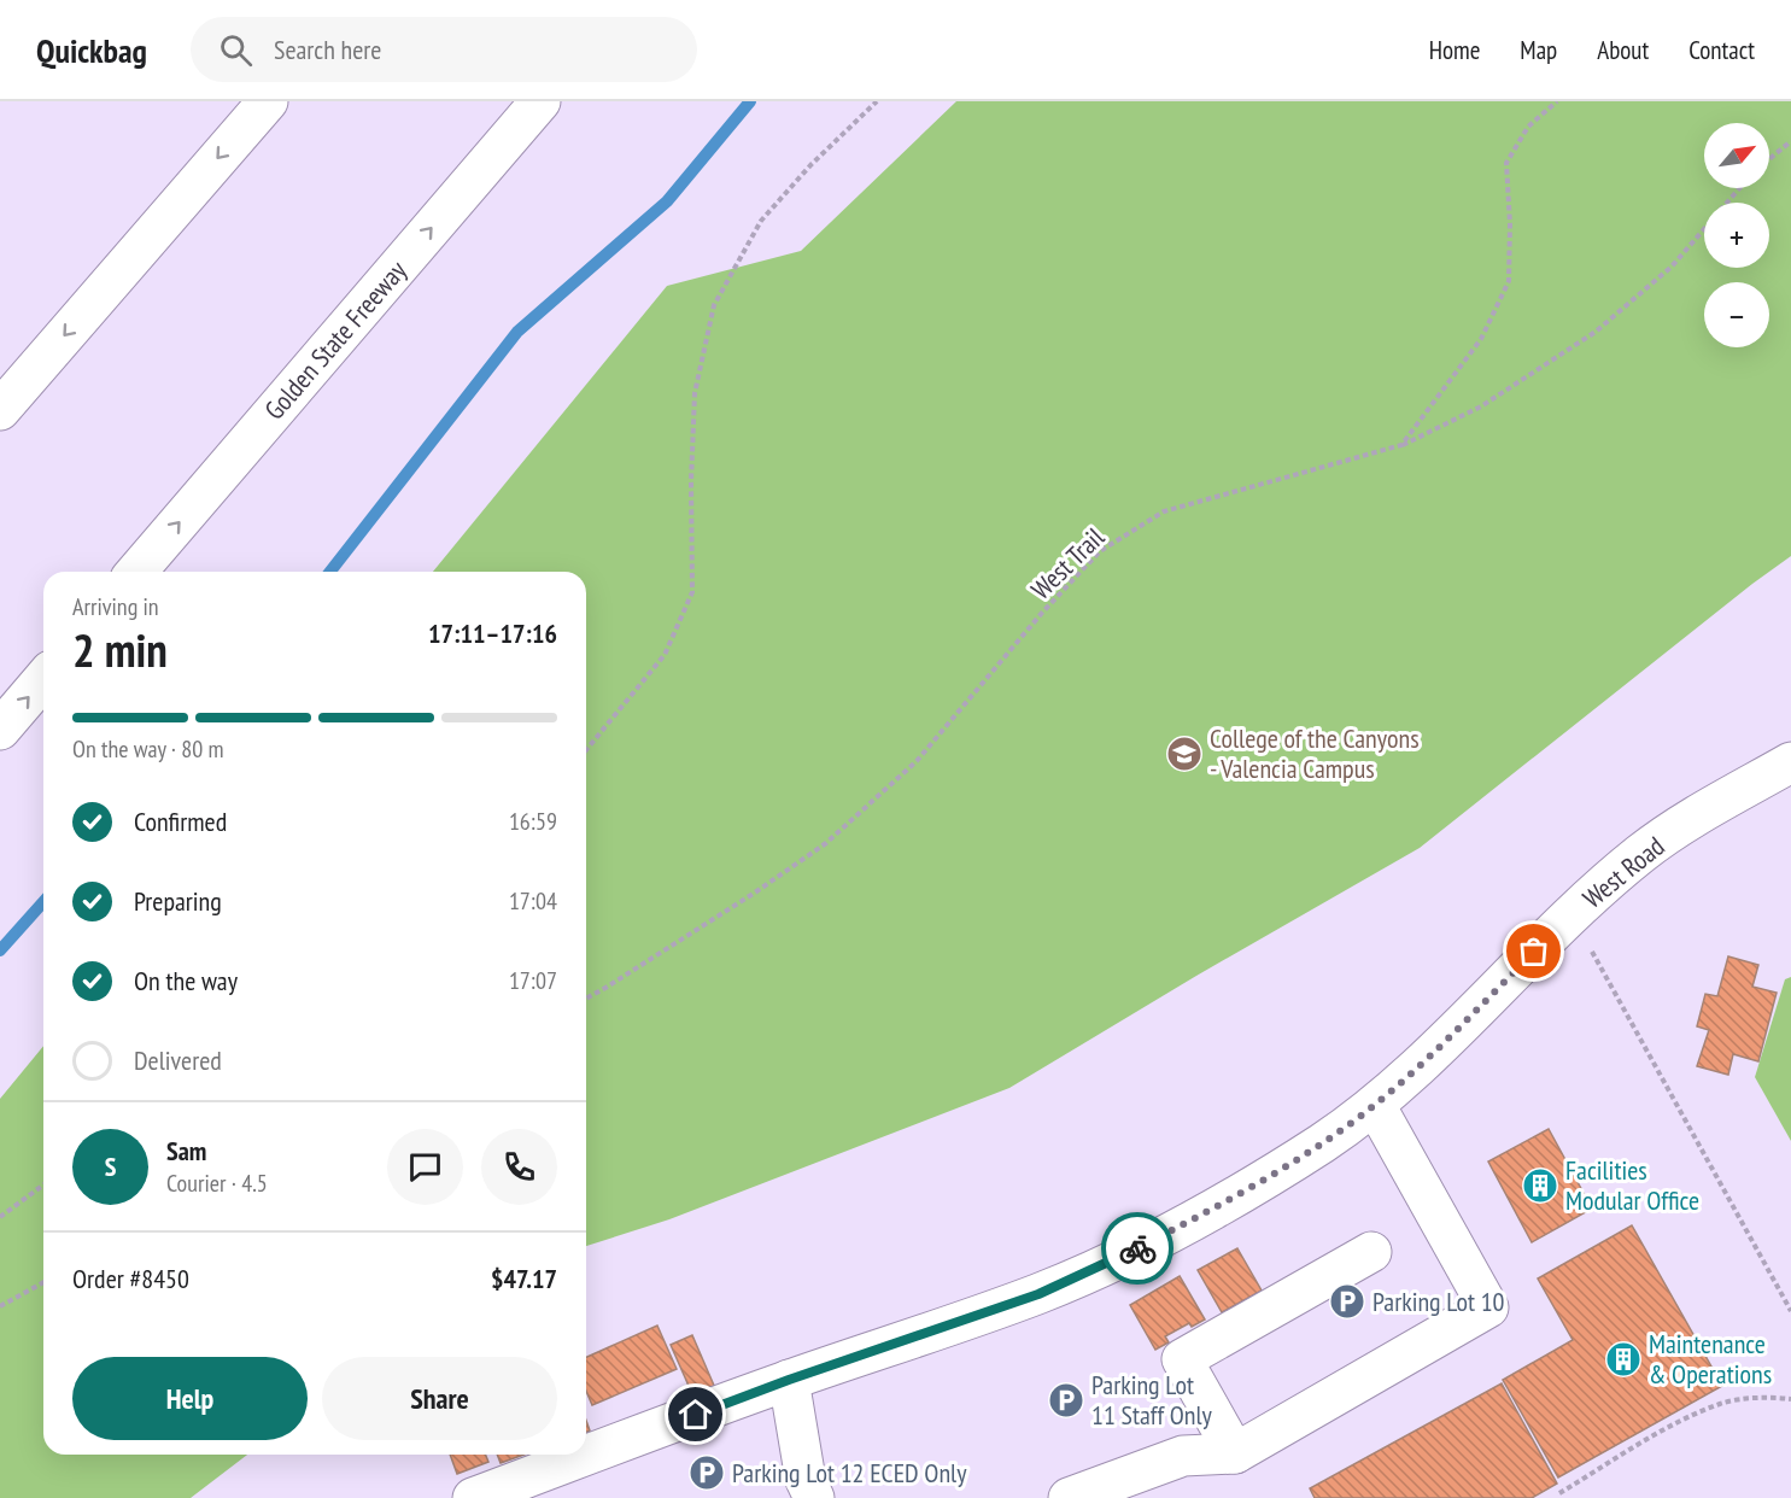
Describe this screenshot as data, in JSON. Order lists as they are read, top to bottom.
{
  "streets": {
    "main road": ["Golden State Freeway", "West Road"],
    "path": ["West Trail"]
  },
  "places": {
    "school or university": ["College of the Canyons - Valencia Campus"],
    "building": ["Facilities Modular Office", "Maintenance & Operations"],
    "parking": ["Parking Lot 10", "Parking Lot 11 Staff Only", "Parking Lot 12 ECED Only"]
  },
  "north": "top right",
  "page": {
    "header": "Quickbag",
    "search": "Search here",
    "nav": [
      "Home",
      "Map",
      "About",
      "Contact"
    ],
    "map_buttons": ["+", "−"],
    "heading": ["2 min", "Arriving in", "17:11–17:16"],
    "panel": [
      "Sam",
      "Courier · 4.5",
      "Order #8450",
      "$47.17"
    ],
    "bar": "On the way · 80 m",
    "list": [
      ["Confirmed", "16:59"],
      ["Preparing", "17:04"],
      ["On the way", "17:07"],
      "Delivered"
    ],
    "round": "S",
    "buttons": ["Help", "Share"]
  }
}
